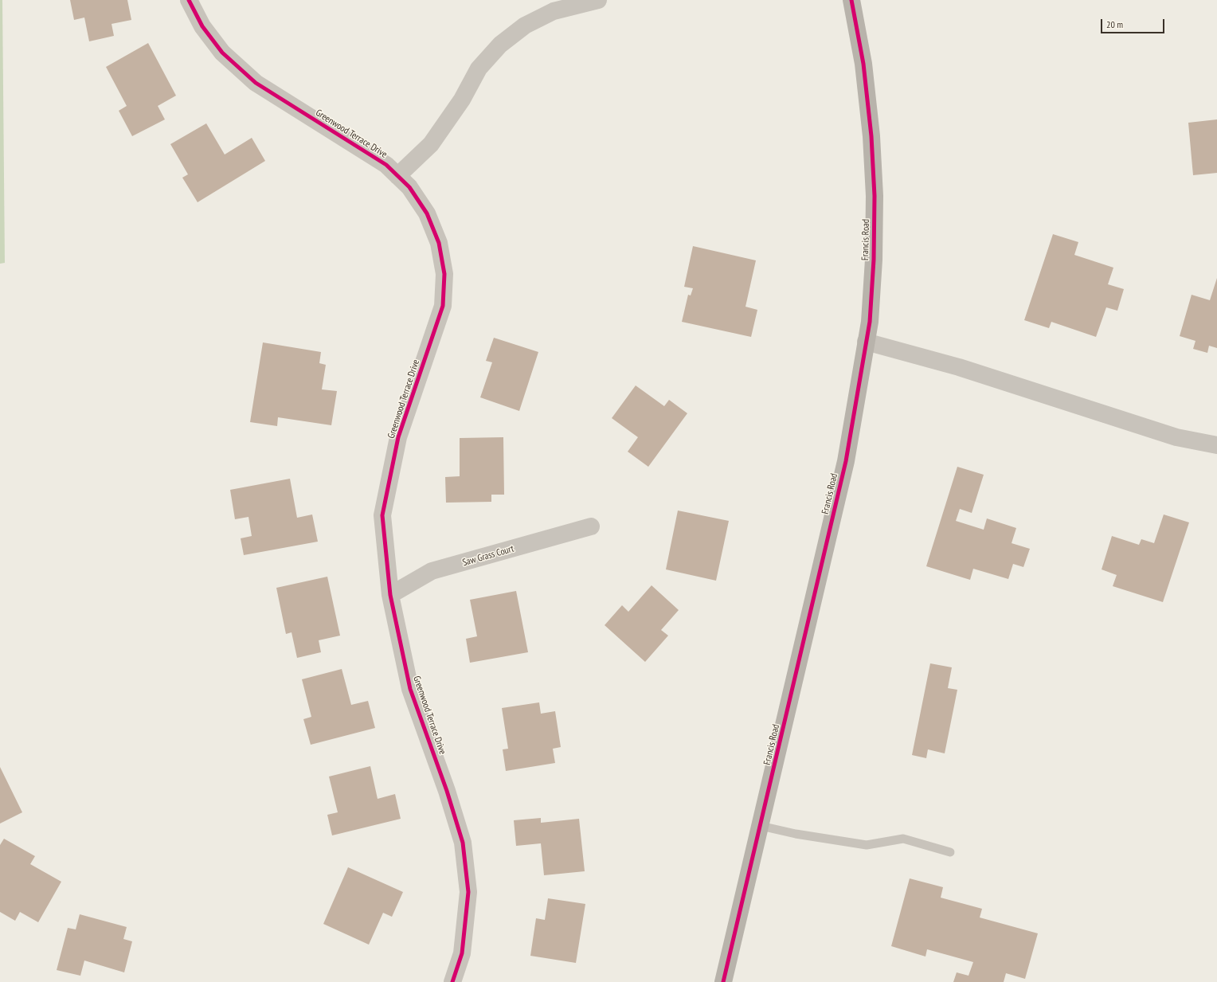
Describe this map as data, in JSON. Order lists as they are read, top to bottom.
{
  "streets": {
    "street": ["Greenwood Terrace Drive", "Francis Road", "Saw Grass Court"]
  },
  "crossings": [
    ["Greenwood Terrace Drive", "Saw Grass Court"]
  ],
  "scale_bar": "20 m"
}
